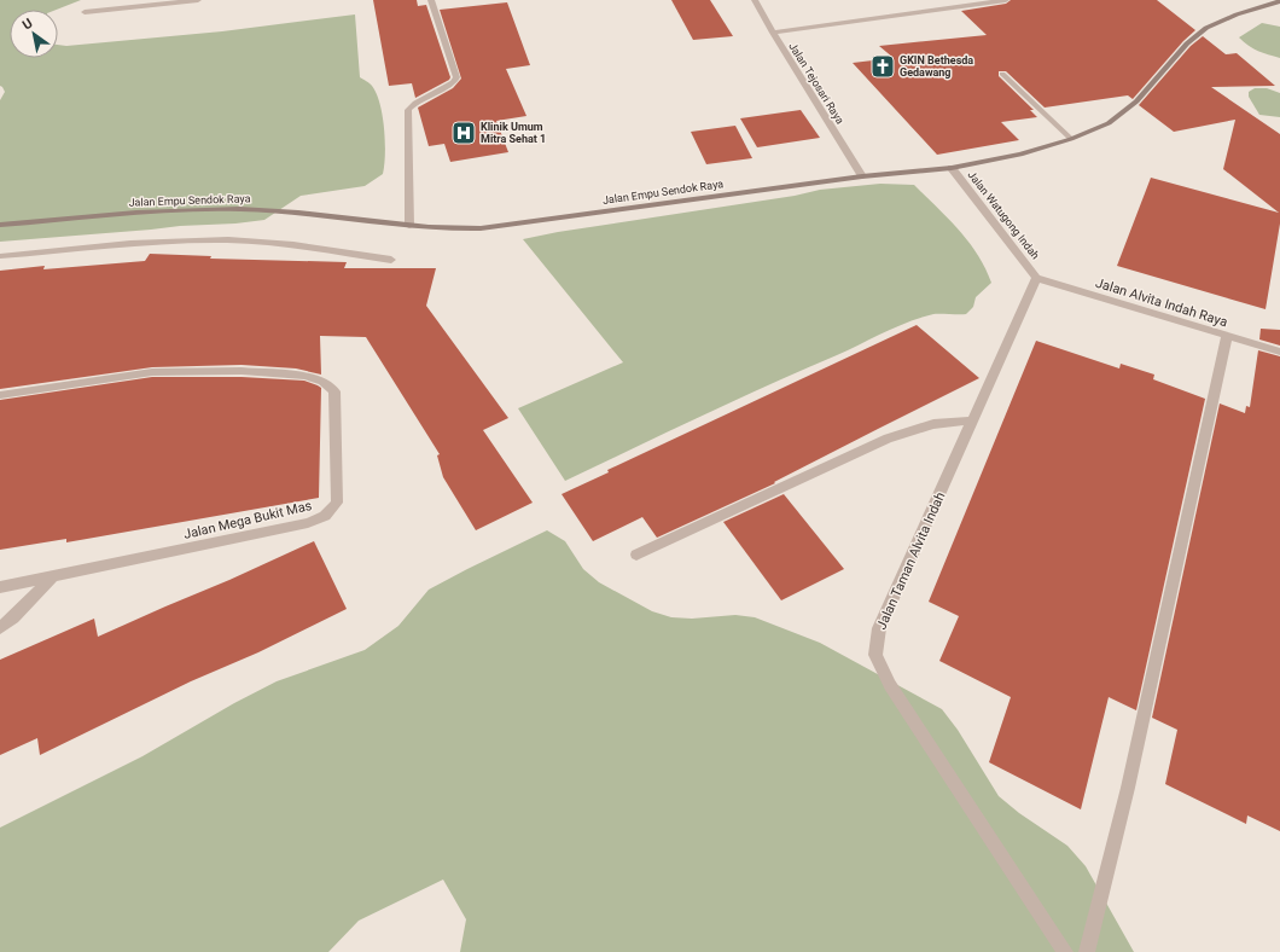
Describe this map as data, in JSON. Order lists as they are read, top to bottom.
{
  "streets": {
    "street": [
      "Jalan Tejosari Raya",
      "Jalan Empu Sendok Raya",
      "Jalan Watugong Indah",
      "Jalan Alvita Indah Raya",
      "Jalan Mega Bukit Mas",
      "Jalan Taman Alvita Indah"
    ]
  },
  "crossings": [
    ["Jalan Tejosari Raya", "Jalan Empu Sendok Raya"],
    ["Jalan Empu Sendok Raya", "Jalan Watugong Indah"],
    ["Jalan Watugong Indah", "Jalan Alvita Indah Raya"],
    ["Jalan Watugong Indah", "Jalan Taman Alvita Indah"],
    ["Jalan Alvita Indah Raya", "Jalan Taman Alvita Indah"]
  ],
  "places": {
    "church": ["GKIN Bethesda Gedawang"],
    "hospital": ["Klinik Umum Mitra Sehat 1"]
  },
  "north": "top left"
}
